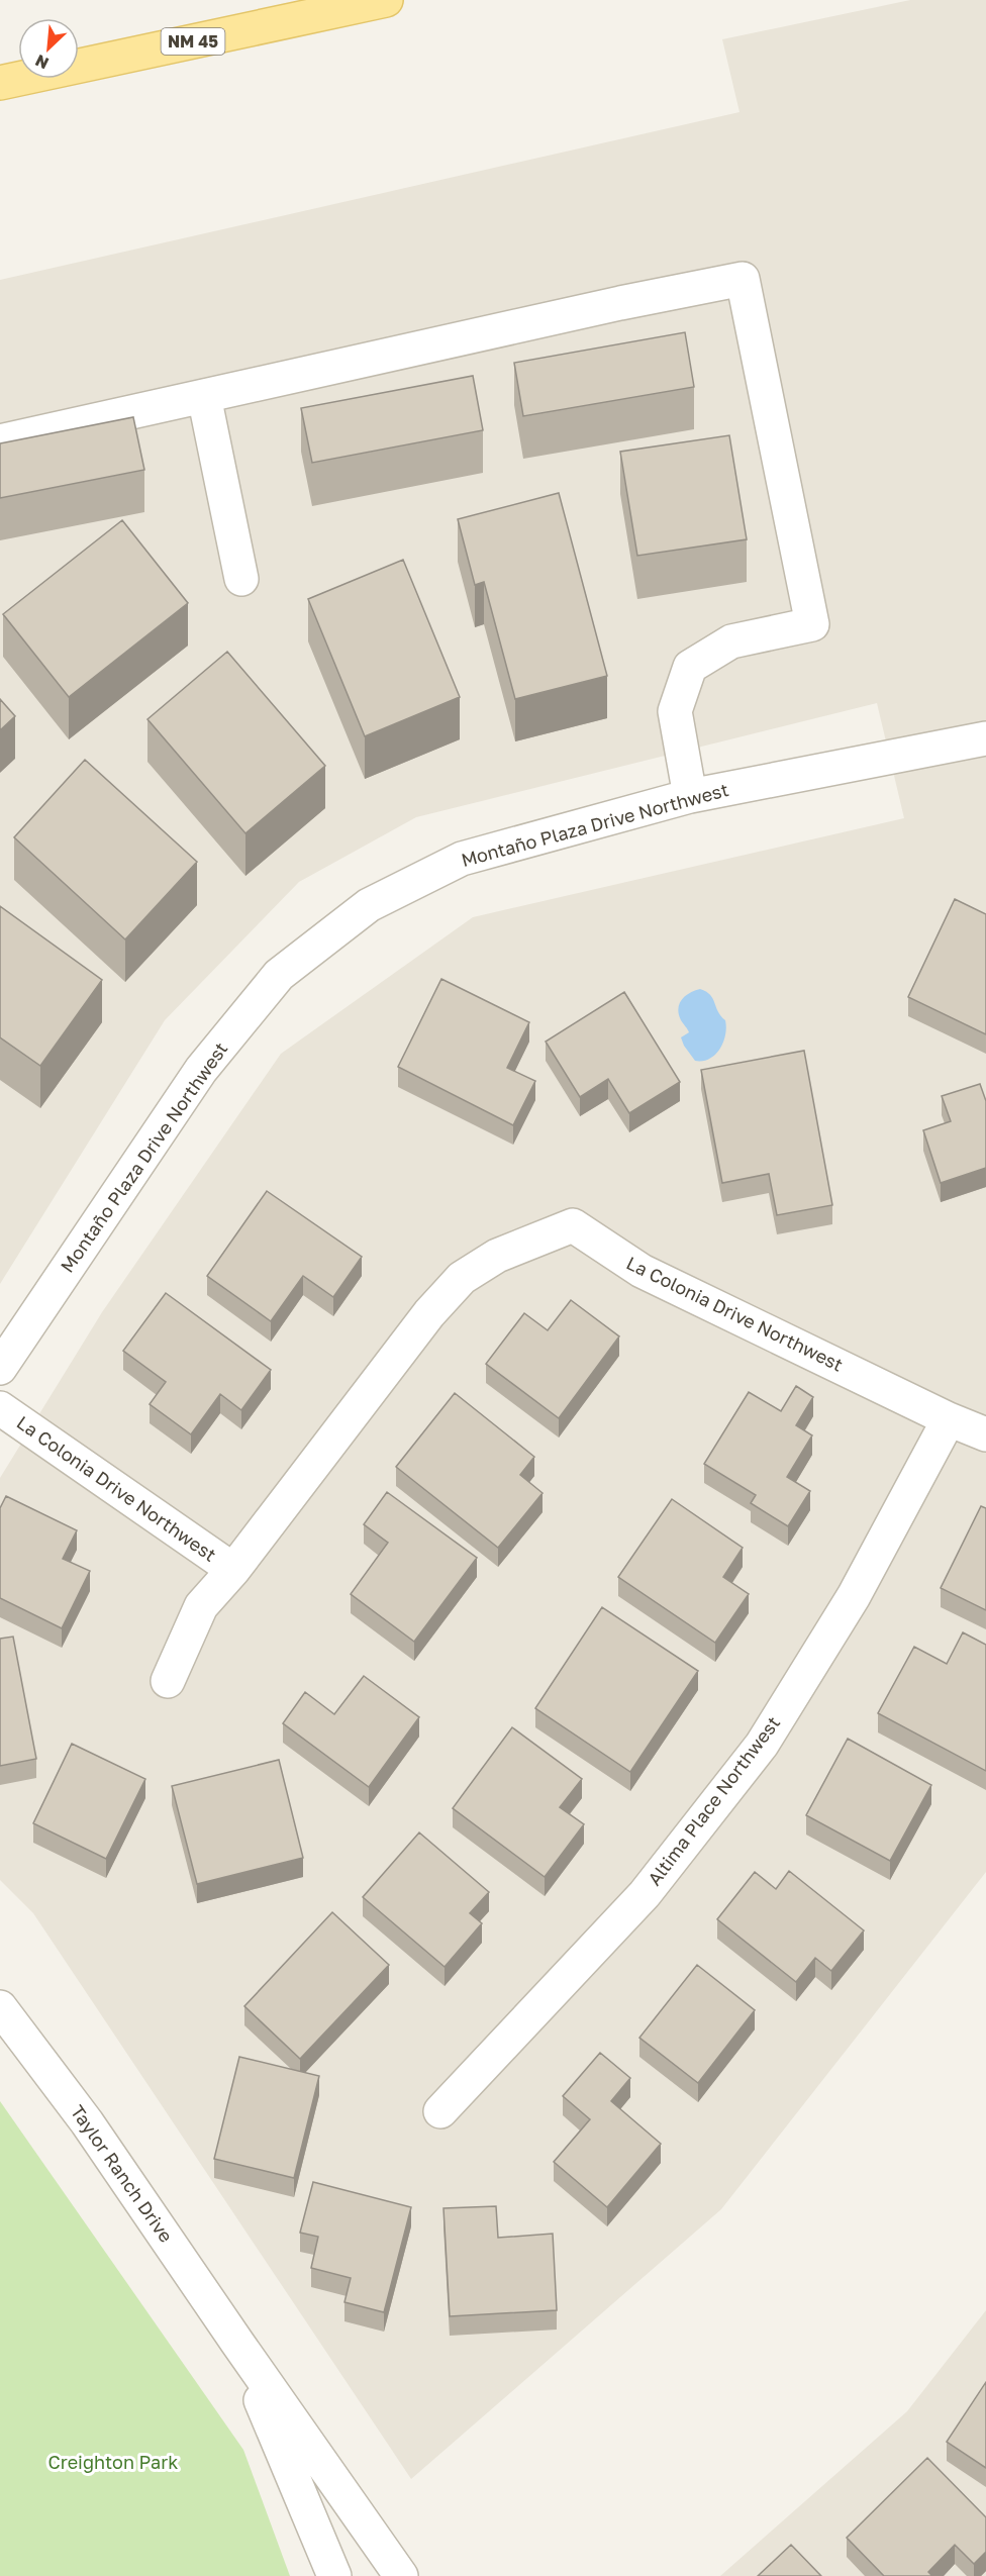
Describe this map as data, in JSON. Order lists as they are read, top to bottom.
{
  "streets": {
    "main road": ["NM 45"],
    "street": [
      "Montaño Plaza Drive Northwest",
      "La Colonia Drive Northwest",
      "Altima Place Northwest",
      "Taylor Ranch Drive"
    ]
  },
  "crossings": [
    ["La Colonia Drive Northwest", "Altima Place Northwest"]
  ],
  "parks": ["Creighton Park"],
  "north": "bottom left"
}
